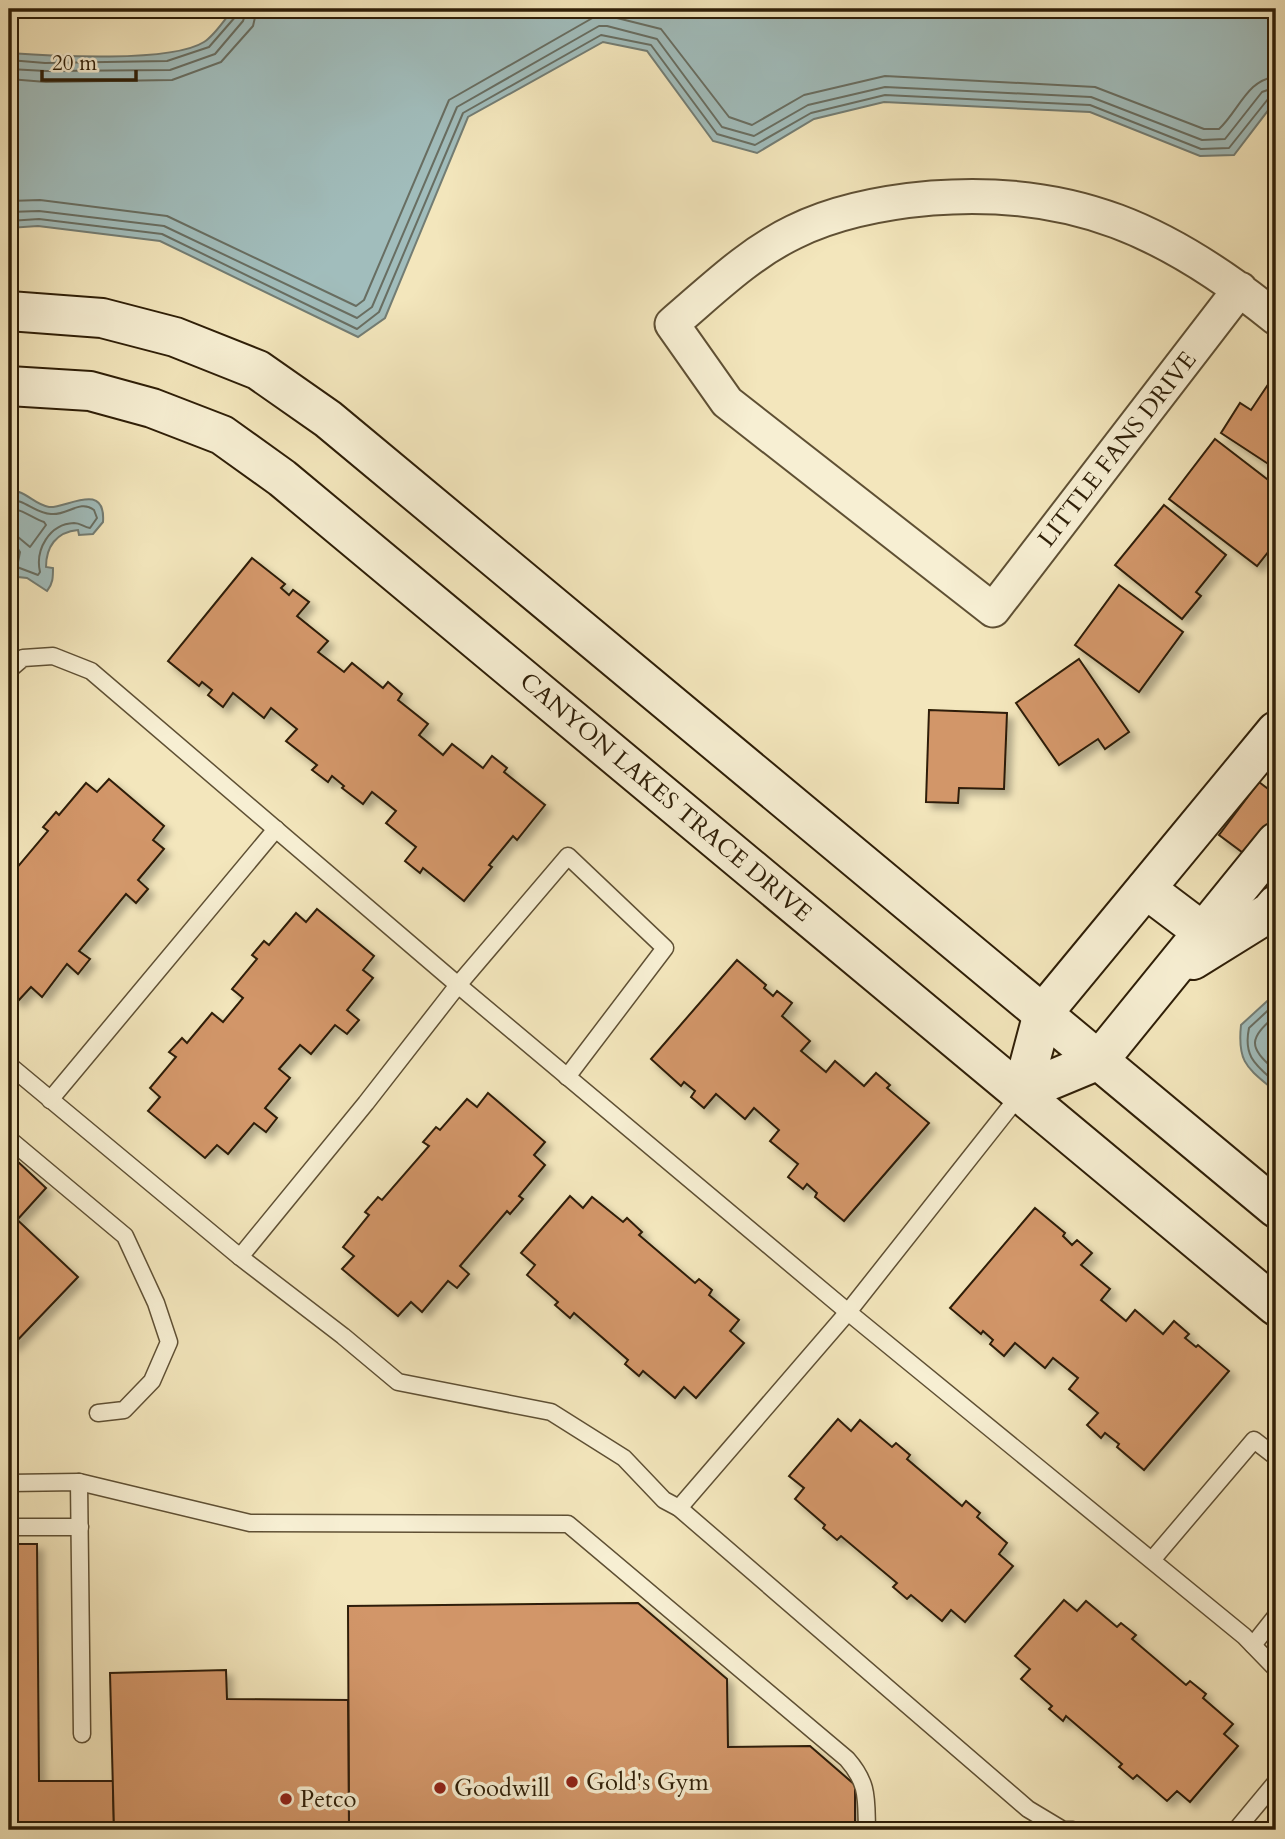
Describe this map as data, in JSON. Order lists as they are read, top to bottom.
{
  "streets": {
    "street": ["LITTLE FANS DRIVE", "CANYON LAKES TRACE DRIVE"]
  },
  "places": ["Gold's Gym", "Goodwill", "Petco"],
  "scale_bar": "20 m"
}
